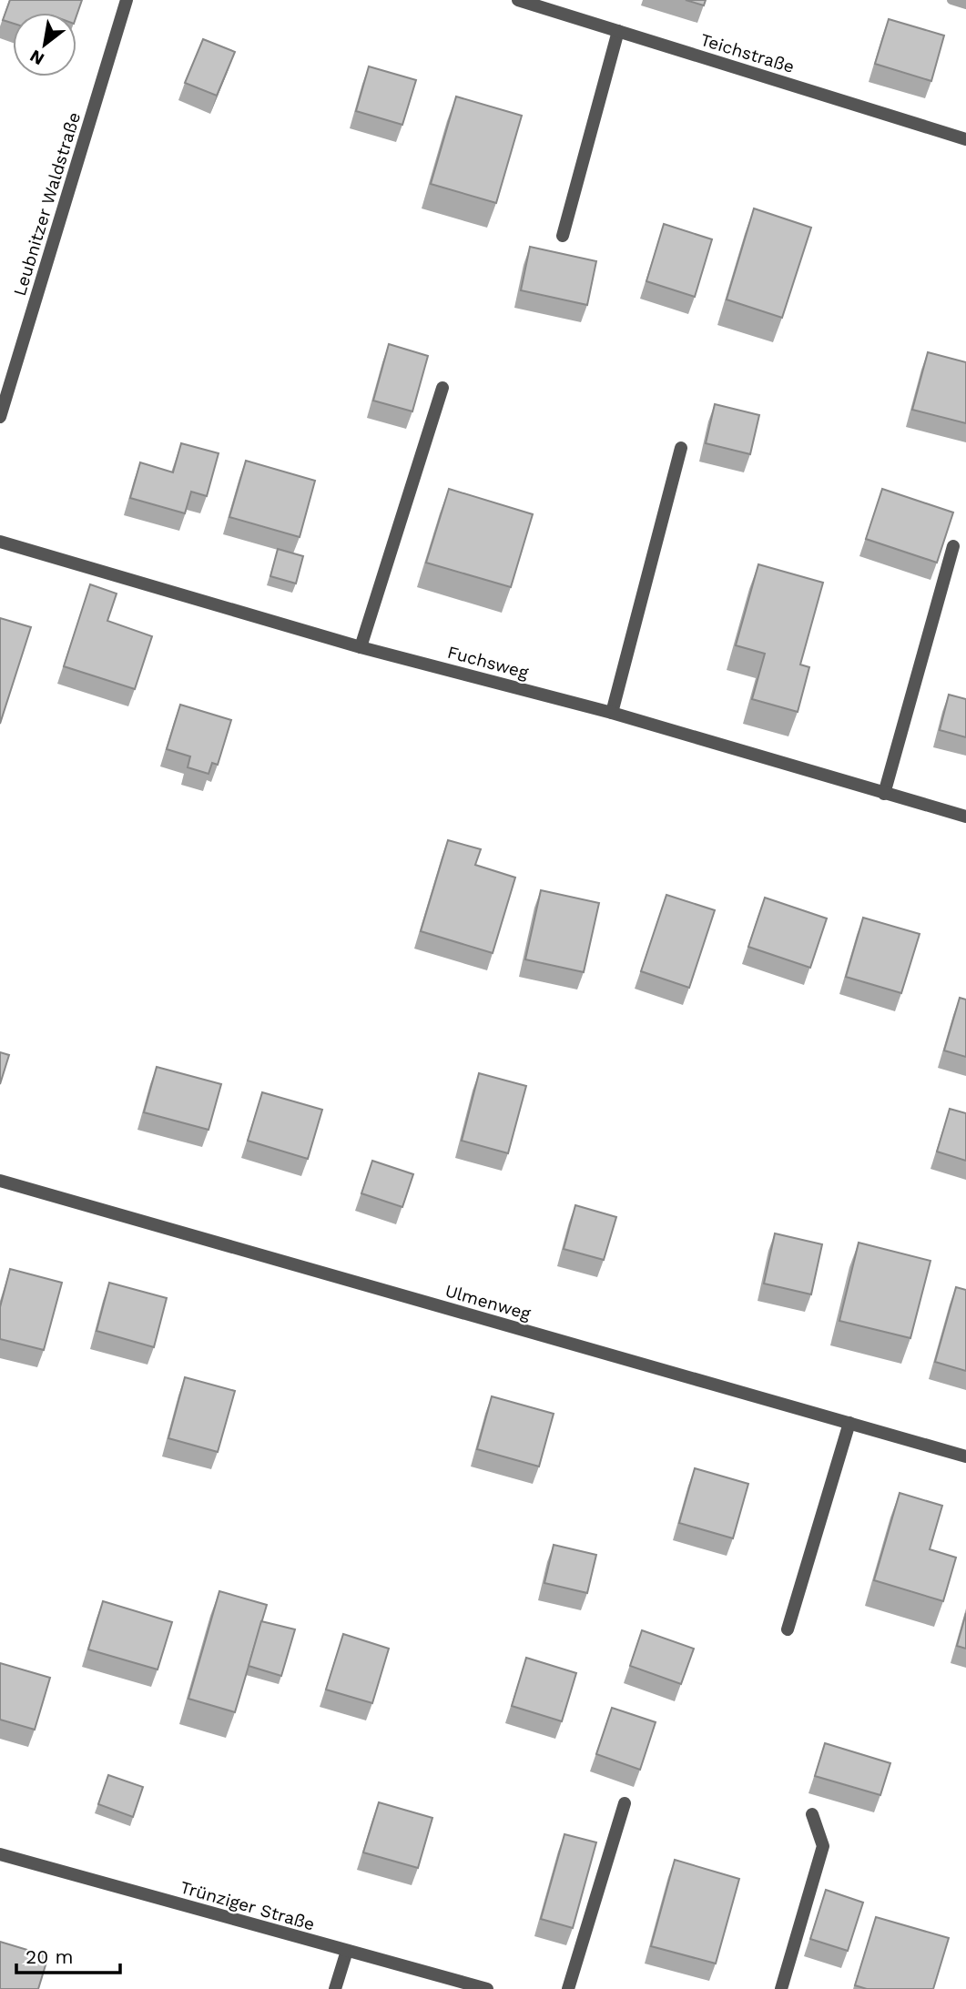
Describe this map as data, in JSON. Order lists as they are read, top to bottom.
{
  "streets": {
    "street": [
      "Teichstraße",
      "Leubnitzer Waldstraße",
      "Fuchsweg",
      "Ulmenweg",
      "Trünziger Straße"
    ]
  },
  "scale_bar": "20 m",
  "north": "bottom left"
}
